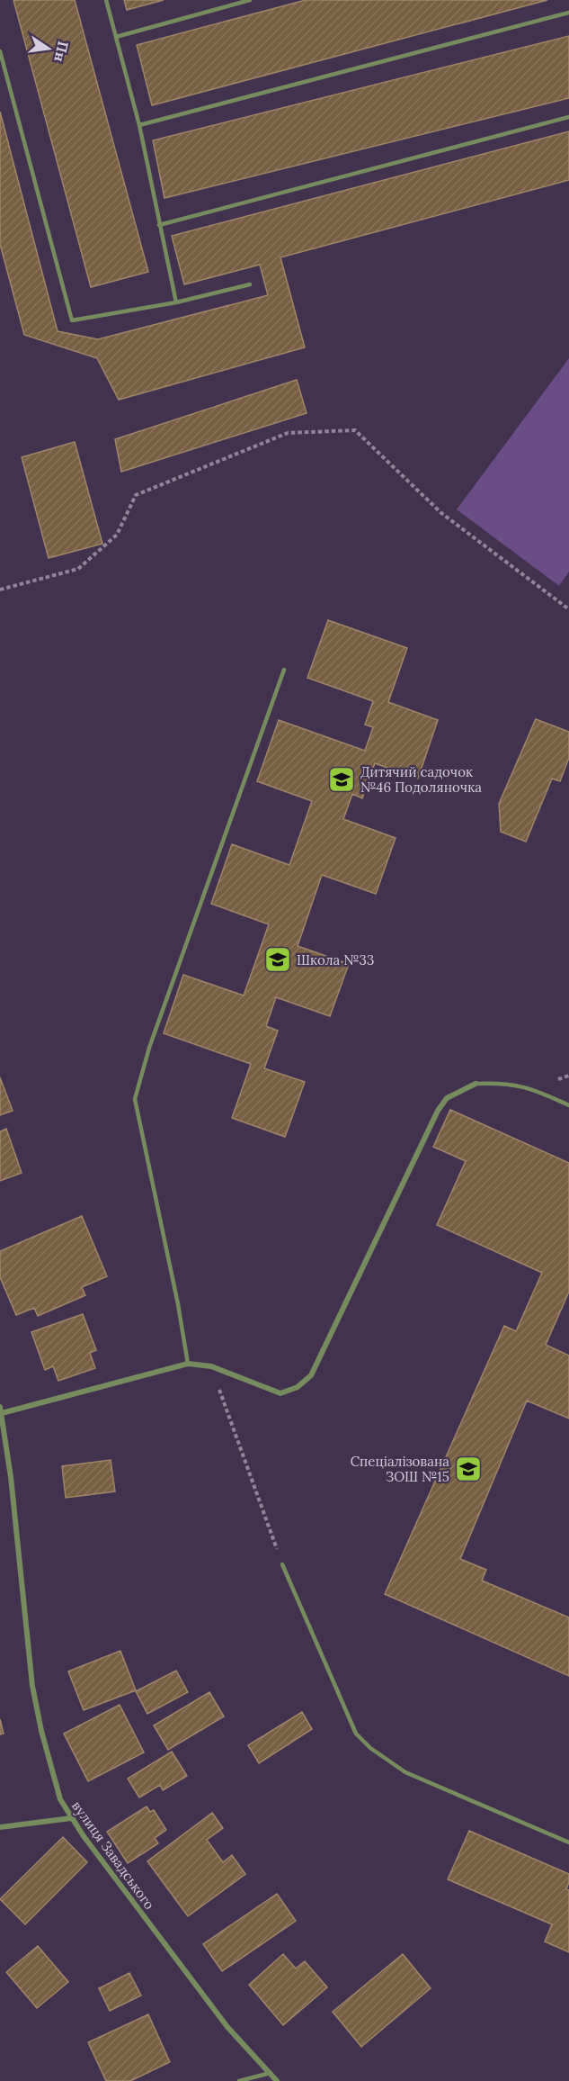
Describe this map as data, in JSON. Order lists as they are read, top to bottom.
{
  "streets": {
    "street": ["вулиця Завадського"]
  },
  "places": {
    "school or university": ["Дитячий садочок №46 Подоляночка", "Школа №33", "Спеціалізована ЗОШ №15"]
  },
  "north": "right"
}
